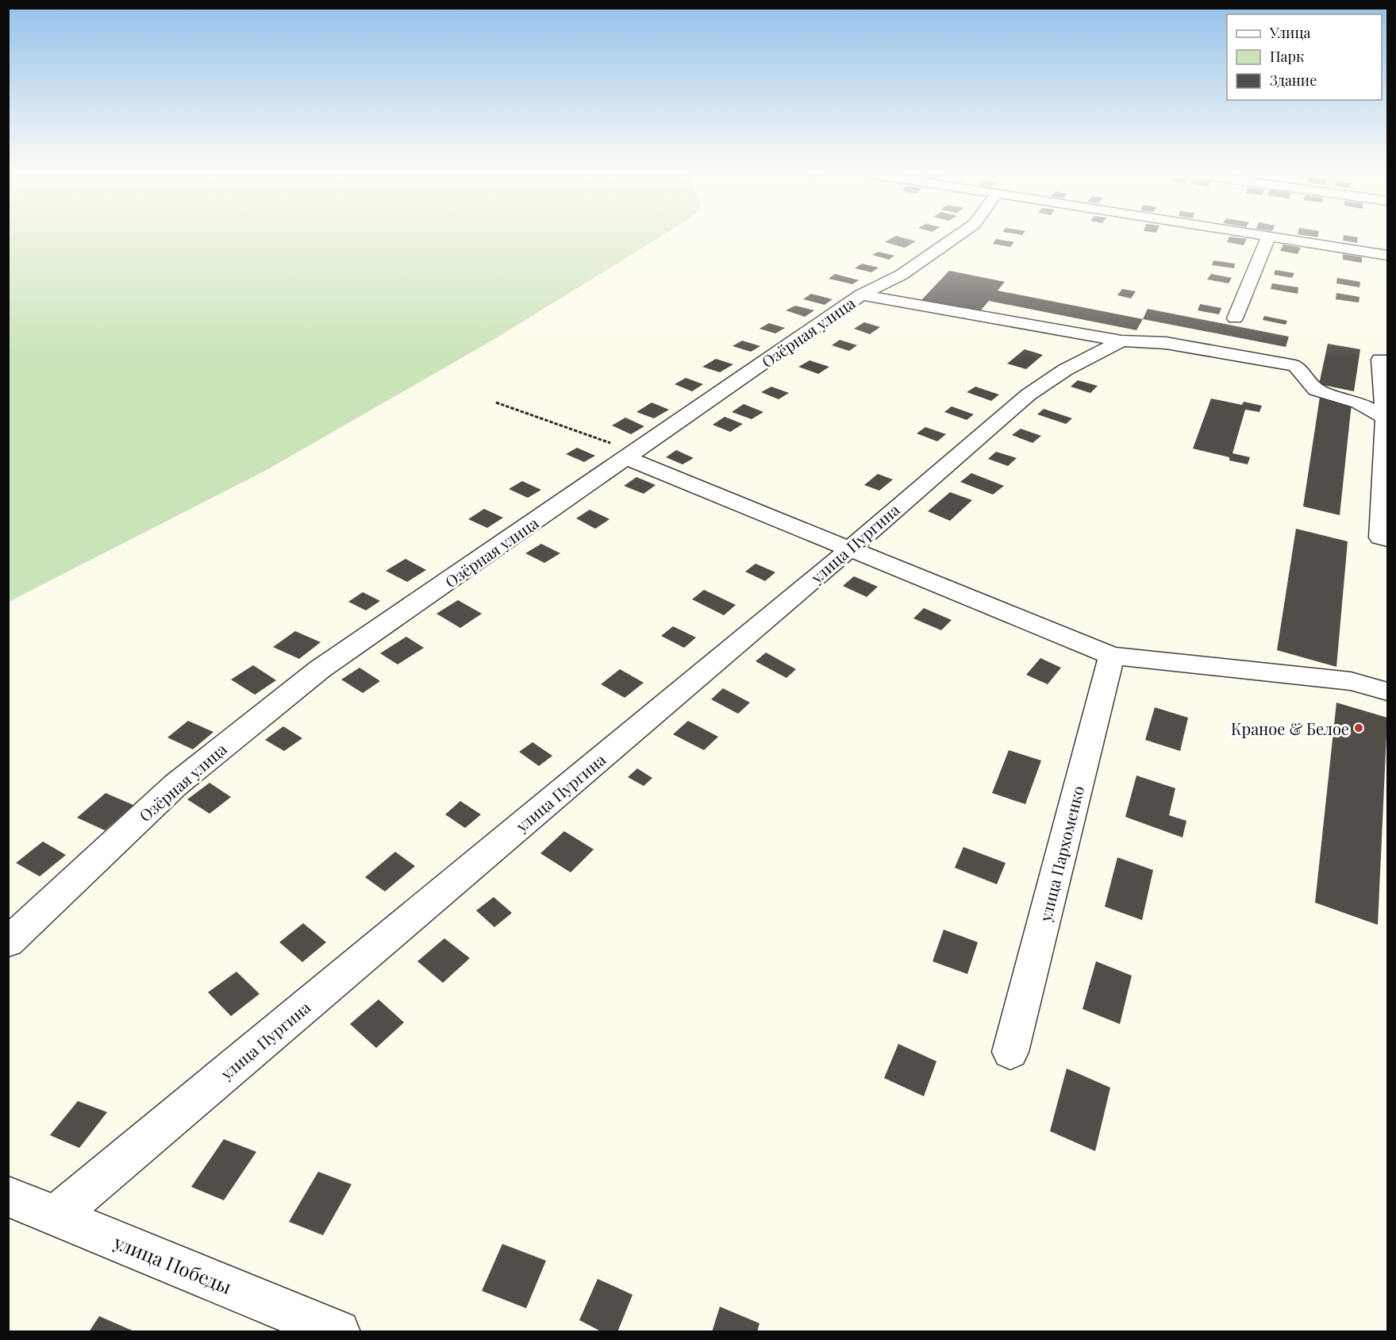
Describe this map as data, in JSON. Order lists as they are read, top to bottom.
{
  "streets": {
    "street": [
      "Озёрная улица",
      "улица Пургина",
      "улица Пархоменко",
      "улица Победы"
    ]
  },
  "crossings": [
    ["улица Пургина", "улица Победы"]
  ],
  "places": ["Краное & Белое"],
  "legend": ["Улица", "Парк", "Здание"]
}
